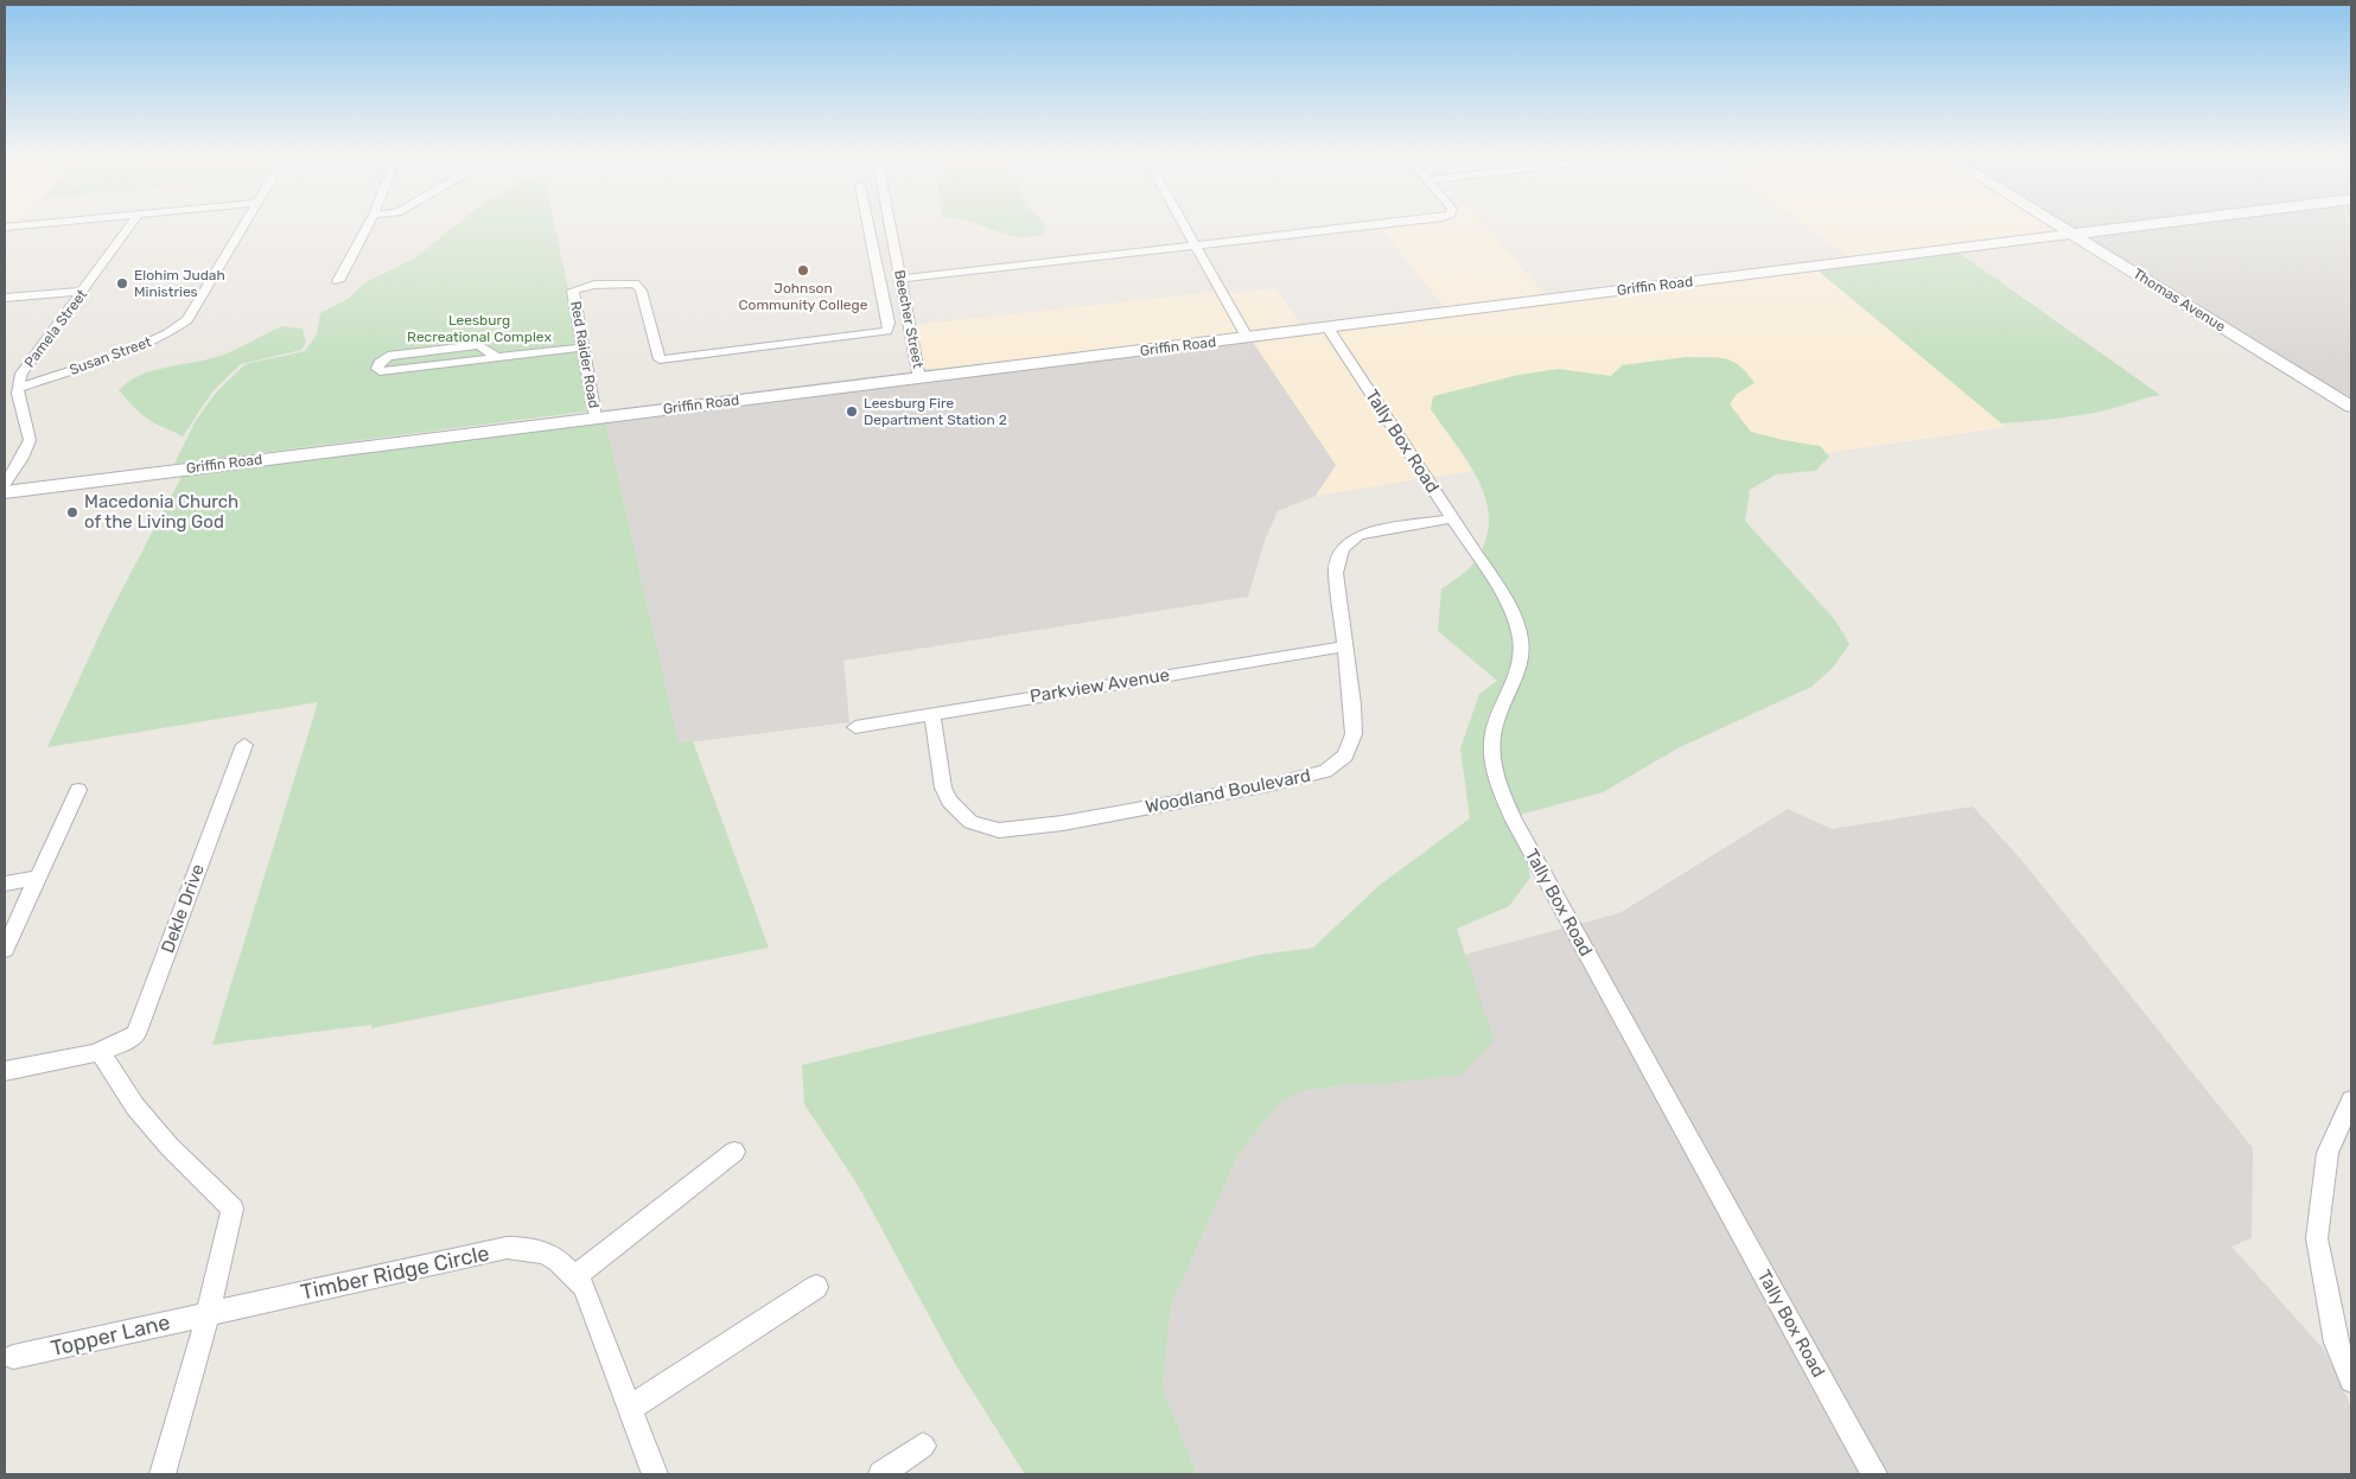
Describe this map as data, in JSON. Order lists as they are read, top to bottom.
{
  "streets": {
    "street": [
      "Griffin Road",
      "Thomas Avenue",
      "Beecher Street",
      "Pamela Street",
      "Red Raider Road",
      "Susan Street",
      "Tally Box Road",
      "Parkview Avenue",
      "Woodland Boulevard",
      "Dekle Drive",
      "Timber Ridge Circle",
      "Topper Lane"
    ]
  },
  "crossings": [
    ["Griffin Road", "Thomas Avenue"],
    ["Griffin Road", "Beecher Street"],
    ["Griffin Road", "Red Raider Road"],
    ["Griffin Road", "Tally Box Road"],
    ["Pamela Street", "Susan Street"],
    ["Tally Box Road", "Woodland Boulevard"],
    ["Parkview Avenue", "Woodland Boulevard"],
    ["Timber Ridge Circle", "Topper Lane"]
  ],
  "parks": ["Leesburg Recreational Complex"],
  "places": [
    "Johnson Community College",
    "Elohim Judah Ministries",
    "Leesburg Fire Department Station 2",
    "Macedonia Church of the Living God"
  ]
}
